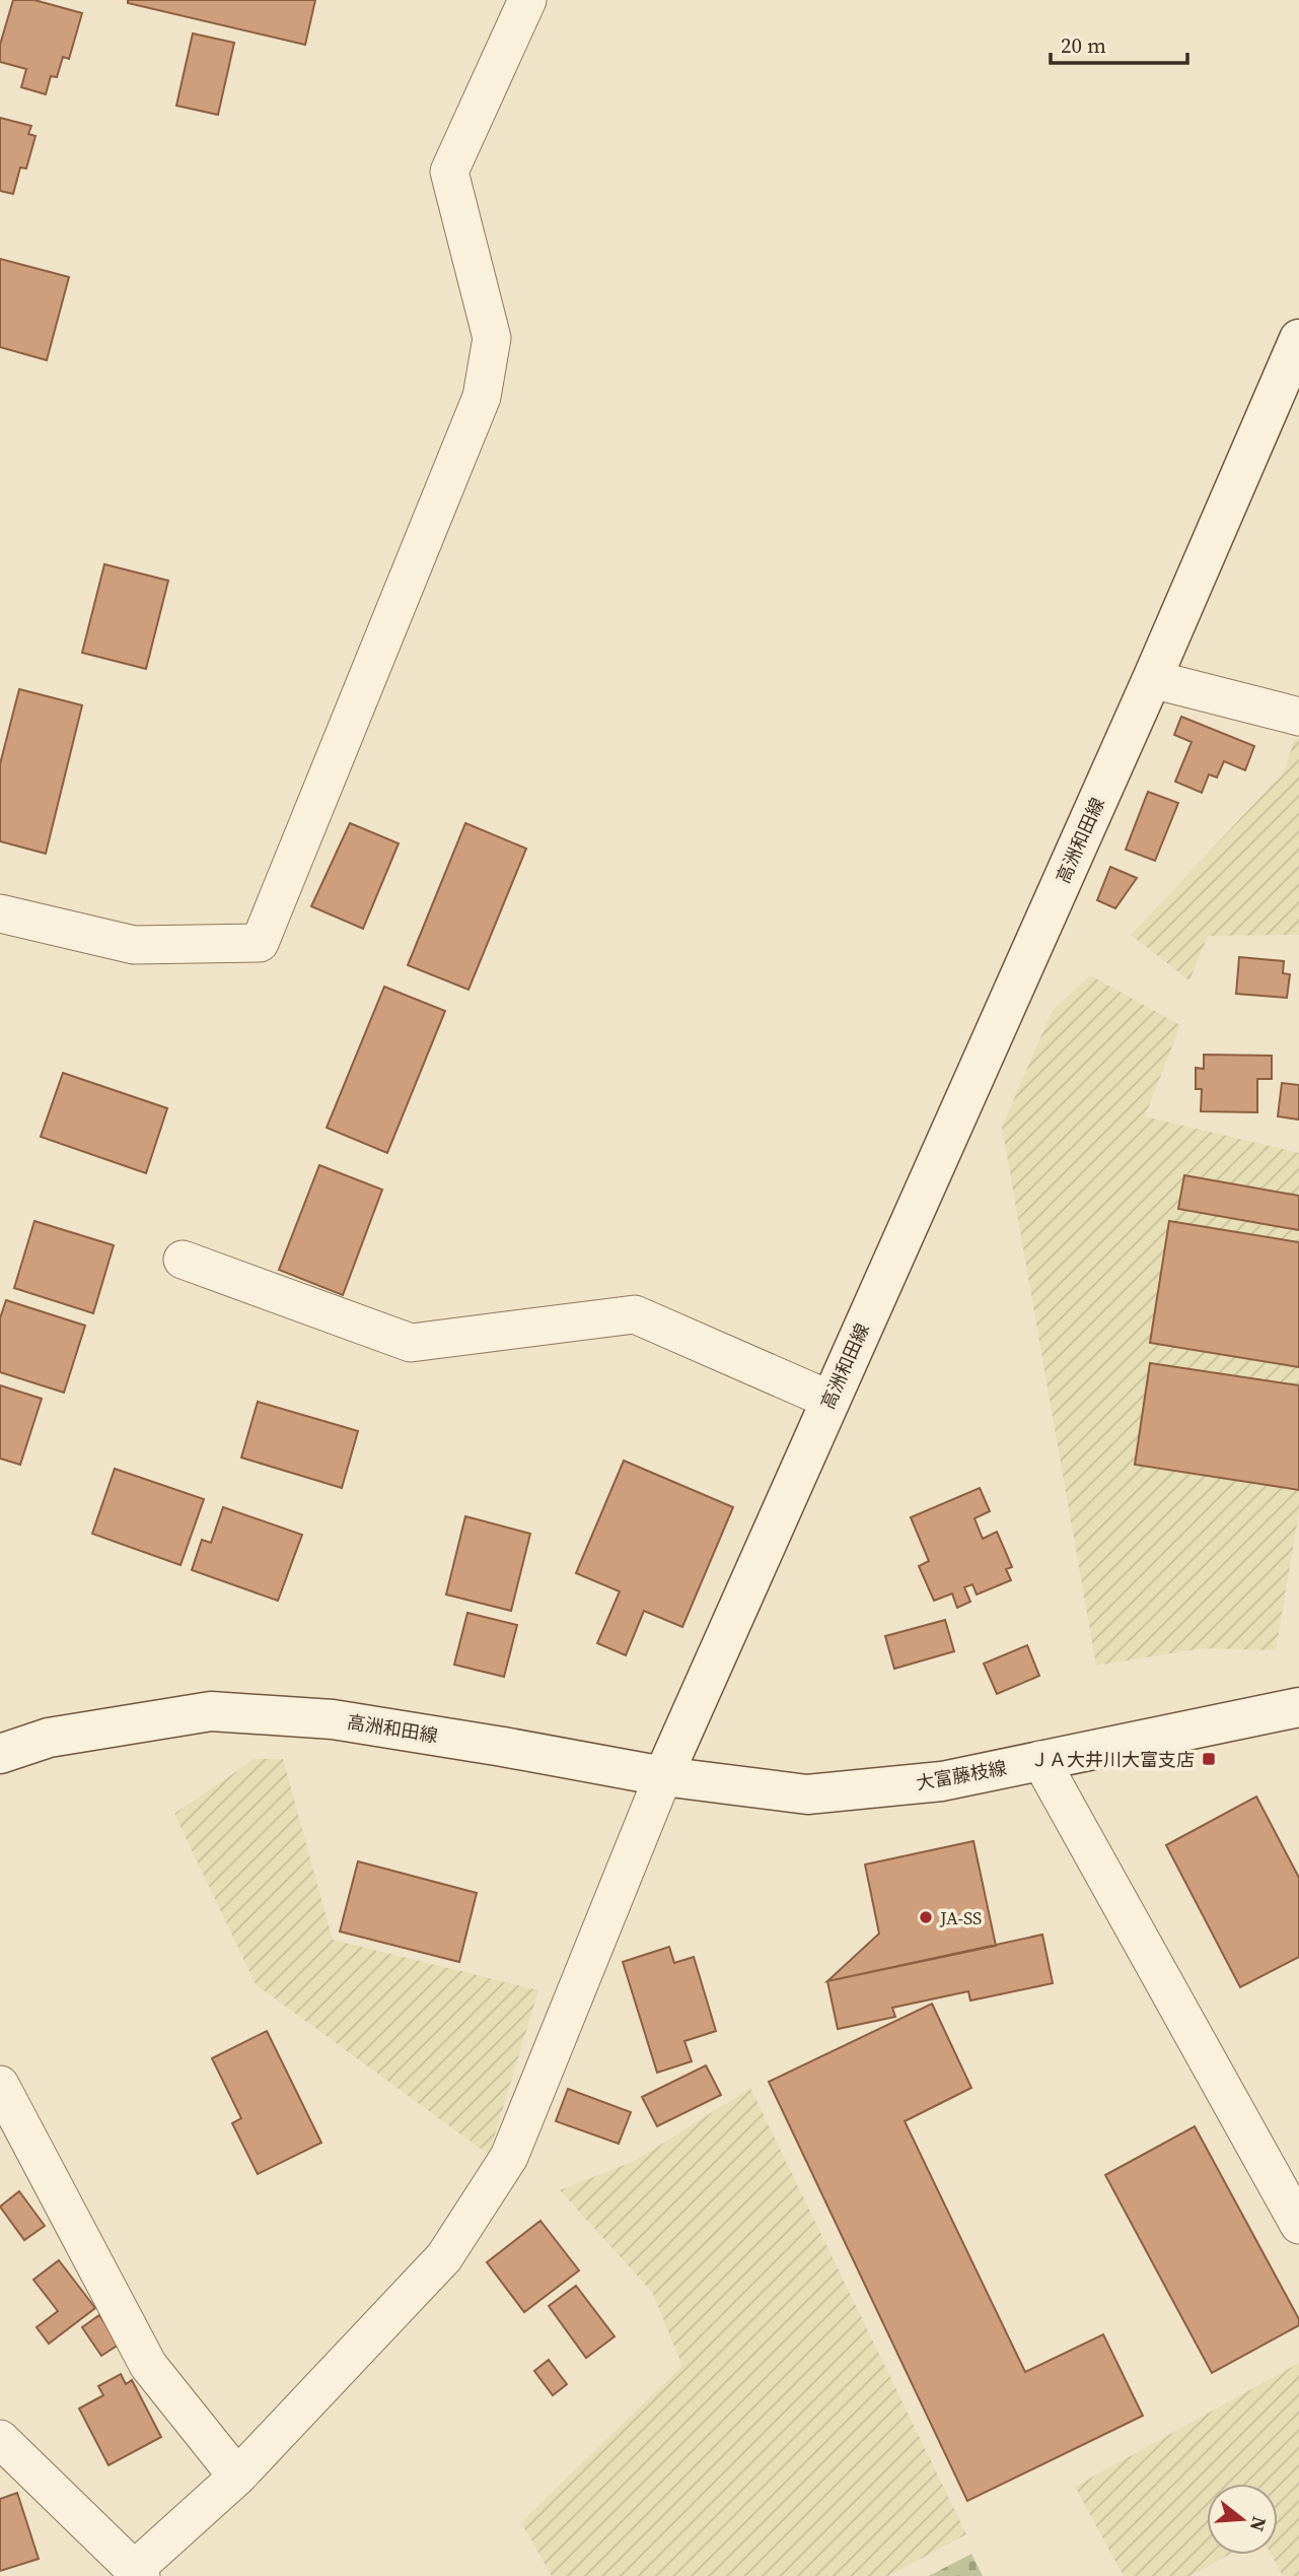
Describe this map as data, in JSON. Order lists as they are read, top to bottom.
{
  "streets": {
    "main road": ["高洲和田線", "大富藤枝線"]
  },
  "crossings": [
    ["高洲和田線", "大富藤枝線"]
  ],
  "places": {
    "transit": ["ＪＡ大井川大富支店"],
    "other": ["JA-SS"]
  },
  "scale_bar": "20 m",
  "north": "right"
}
